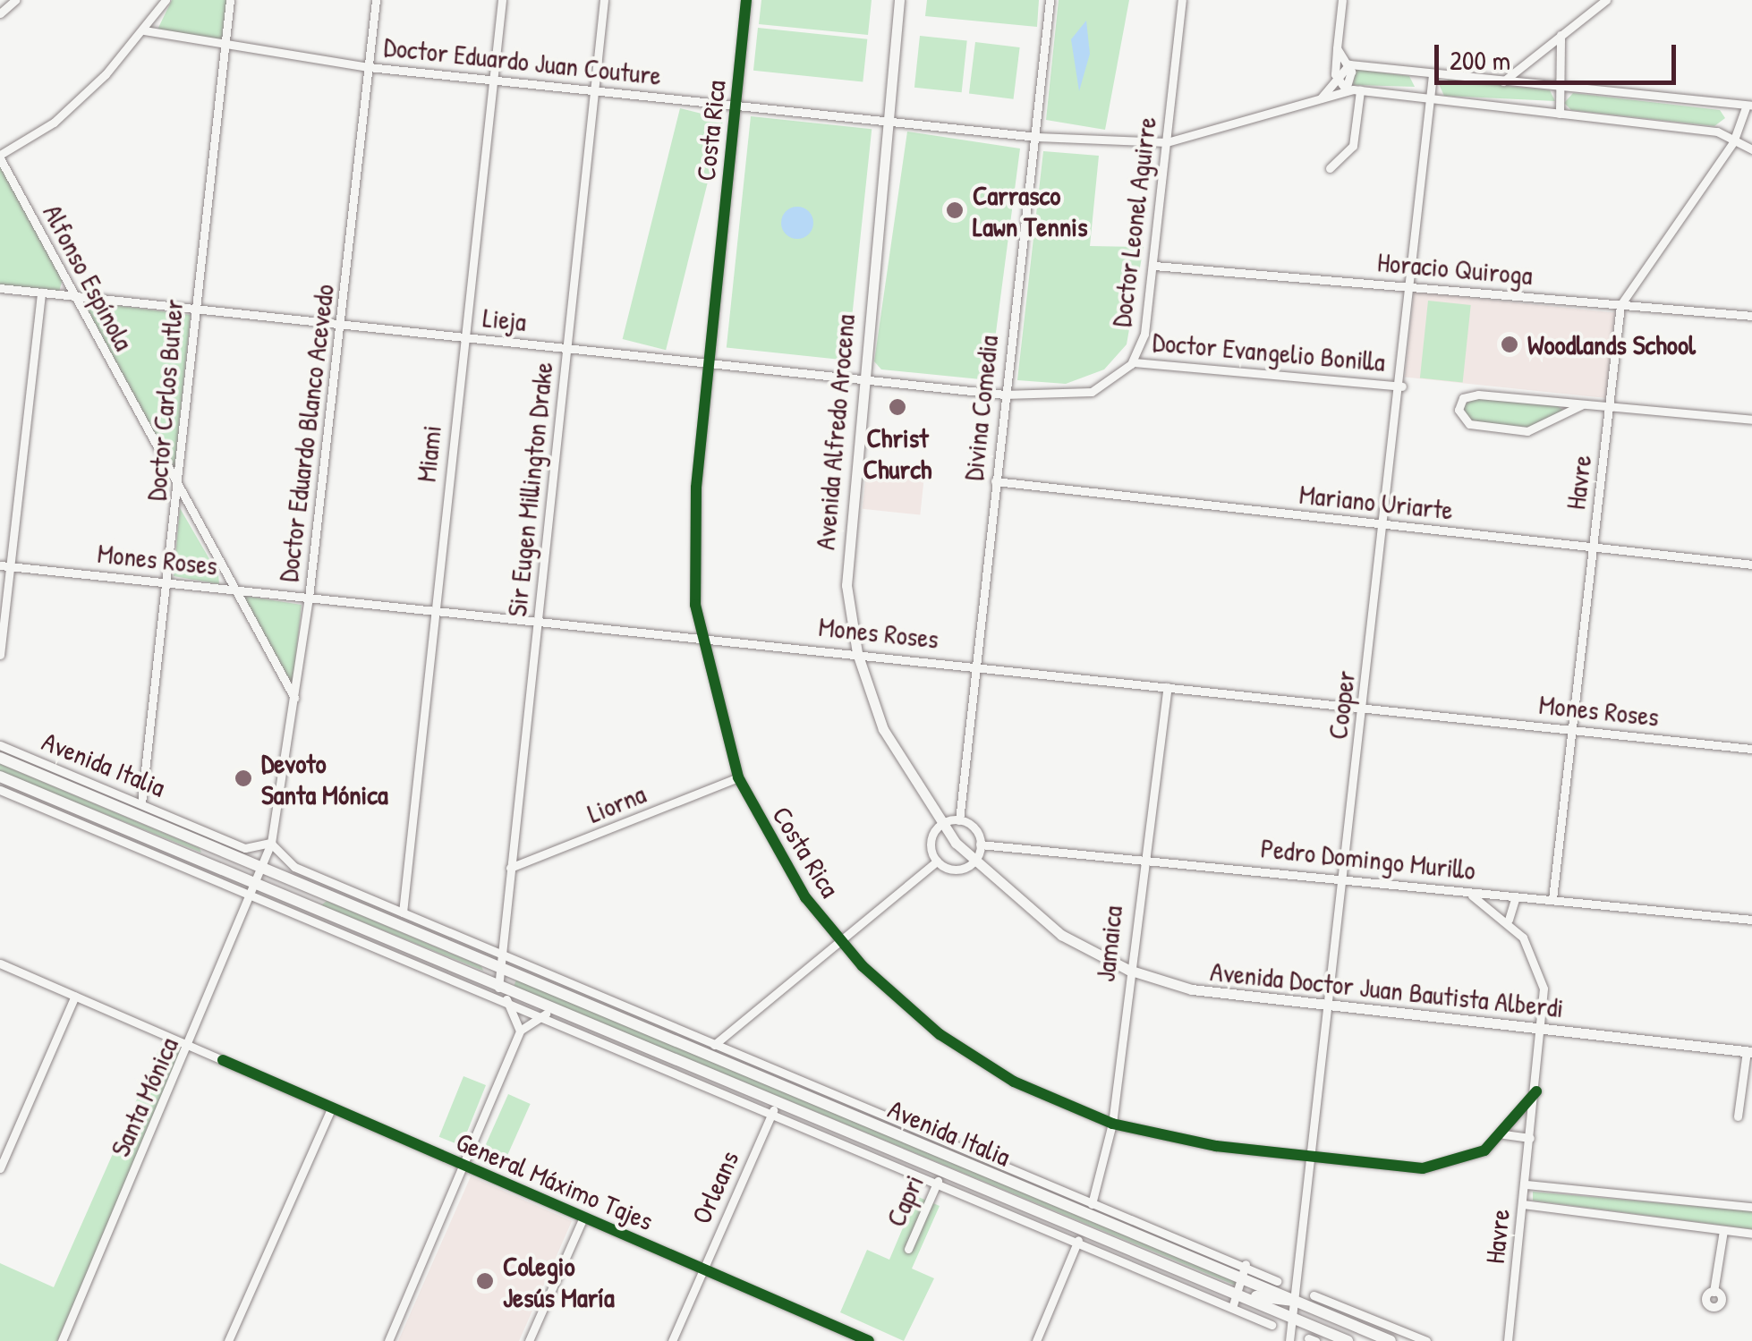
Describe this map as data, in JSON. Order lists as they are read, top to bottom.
{
  "streets": {
    "main road": ["Avenida Italia"],
    "street": [
      "Doctor Eduardo Juan Couture",
      "Costa Rica",
      "Doctor Leonel Aguirre",
      "Horacio Quiroga",
      "Alfonso Espínola",
      "Lieja",
      "Doctor Evangelio Bonilla",
      "Doctor Carlos Butler",
      "Divina Comedia",
      "Avenida Alfredo Arocena",
      "Doctor Eduardo Blanco Acevedo",
      "Miami",
      "Havre",
      "Sir Eugen Millington Drake",
      "Mariano Uriarte",
      "Mones Roses",
      "Cooper",
      "Liorna",
      "Pedro Domingo Murillo",
      "Jamaica",
      "Avenida Doctor Juan Bautista Alberdi",
      "Santa Mónica",
      "General Máximo Tajes",
      "Orleans",
      "Capri"
    ]
  },
  "crossings": [
    ["Doctor Eduardo Juan Couture", "Costa Rica"],
    ["Doctor Eduardo Juan Couture", "Doctor Leonel Aguirre"],
    ["Doctor Eduardo Juan Couture", "Doctor Carlos Butler"],
    ["Doctor Eduardo Juan Couture", "Divina Comedia"],
    ["Doctor Eduardo Juan Couture", "Avenida Alfredo Arocena"],
    ["Doctor Eduardo Juan Couture", "Doctor Eduardo Blanco Acevedo"],
    ["Doctor Eduardo Juan Couture", "Miami"],
    ["Doctor Eduardo Juan Couture", "Sir Eugen Millington Drake"],
    ["Costa Rica", "Lieja"],
    ["Costa Rica", "Havre"],
    ["Costa Rica", "Mones Roses"],
    ["Costa Rica", "Cooper"],
    ["Costa Rica", "Liorna"],
    ["Costa Rica", "Jamaica"],
    ["Doctor Leonel Aguirre", "Horacio Quiroga"],
    ["Doctor Leonel Aguirre", "Lieja"],
    ["Doctor Leonel Aguirre", "Doctor Evangelio Bonilla"],
    ["Doctor Leonel Aguirre", "Divina Comedia"],
    ["Horacio Quiroga", "Havre"],
    ["Horacio Quiroga", "Cooper"],
    ["Alfonso Espínola", "Lieja"],
    ["Alfonso Espínola", "Doctor Carlos Butler"],
    ["Alfonso Espínola", "Doctor Eduardo Blanco Acevedo"],
    ["Alfonso Espínola", "Mones Roses"],
    ["Lieja", "Doctor Carlos Butler"],
    ["Lieja", "Divina Comedia"],
    ["Lieja", "Avenida Alfredo Arocena"],
    ["Lieja", "Doctor Eduardo Blanco Acevedo"],
    ["Lieja", "Miami"],
    ["Lieja", "Sir Eugen Millington Drake"],
    ["Doctor Evangelio Bonilla", "Cooper"],
    ["Doctor Carlos Butler", "Mones Roses"],
    ["Doctor Carlos Butler", "Avenida Italia"],
    ["Divina Comedia", "Mariano Uriarte"],
    ["Divina Comedia", "Mones Roses"],
    ["Avenida Alfredo Arocena", "Mones Roses"],
    ["Avenida Alfredo Arocena", "Avenida Doctor Juan Bautista Alberdi"],
    ["Doctor Eduardo Blanco Acevedo", "Mones Roses"],
    ["Doctor Eduardo Blanco Acevedo", "Avenida Italia"],
    ["Doctor Eduardo Blanco Acevedo", "Santa Mónica"],
    ["Miami", "Mones Roses"],
    ["Miami", "Avenida Italia"],
    ["Havre", "Mariano Uriarte"],
    ["Havre", "Mones Roses"],
    ["Havre", "Pedro Domingo Murillo"],
    ["Havre", "Avenida Doctor Juan Bautista Alberdi"],
    ["Sir Eugen Millington Drake", "Mones Roses"],
    ["Sir Eugen Millington Drake", "Avenida Italia"],
    ["Sir Eugen Millington Drake", "Liorna"],
    ["Mariano Uriarte", "Cooper"],
    ["Mones Roses", "Cooper"],
    ["Mones Roses", "Jamaica"],
    ["Cooper", "Avenida Italia"],
    ["Cooper", "Pedro Domingo Murillo"],
    ["Cooper", "Avenida Doctor Juan Bautista Alberdi"],
    ["Avenida Italia", "Jamaica"],
    ["Avenida Italia", "Santa Mónica"],
    ["Avenida Italia", "Orleans"],
    ["Avenida Italia", "Capri"],
    ["Pedro Domingo Murillo", "Jamaica"],
    ["Jamaica", "Avenida Doctor Juan Bautista Alberdi"],
    ["Santa Mónica", "General Máximo Tajes"],
    ["General Máximo Tajes", "Orleans"]
  ],
  "places": [
    "Carrasco Lawn Tennis",
    "Woodlands School",
    "Christ Church",
    "Devoto Santa Mónica",
    "Colegio Jesús María"
  ],
  "scale_bar": "200 m"
}
